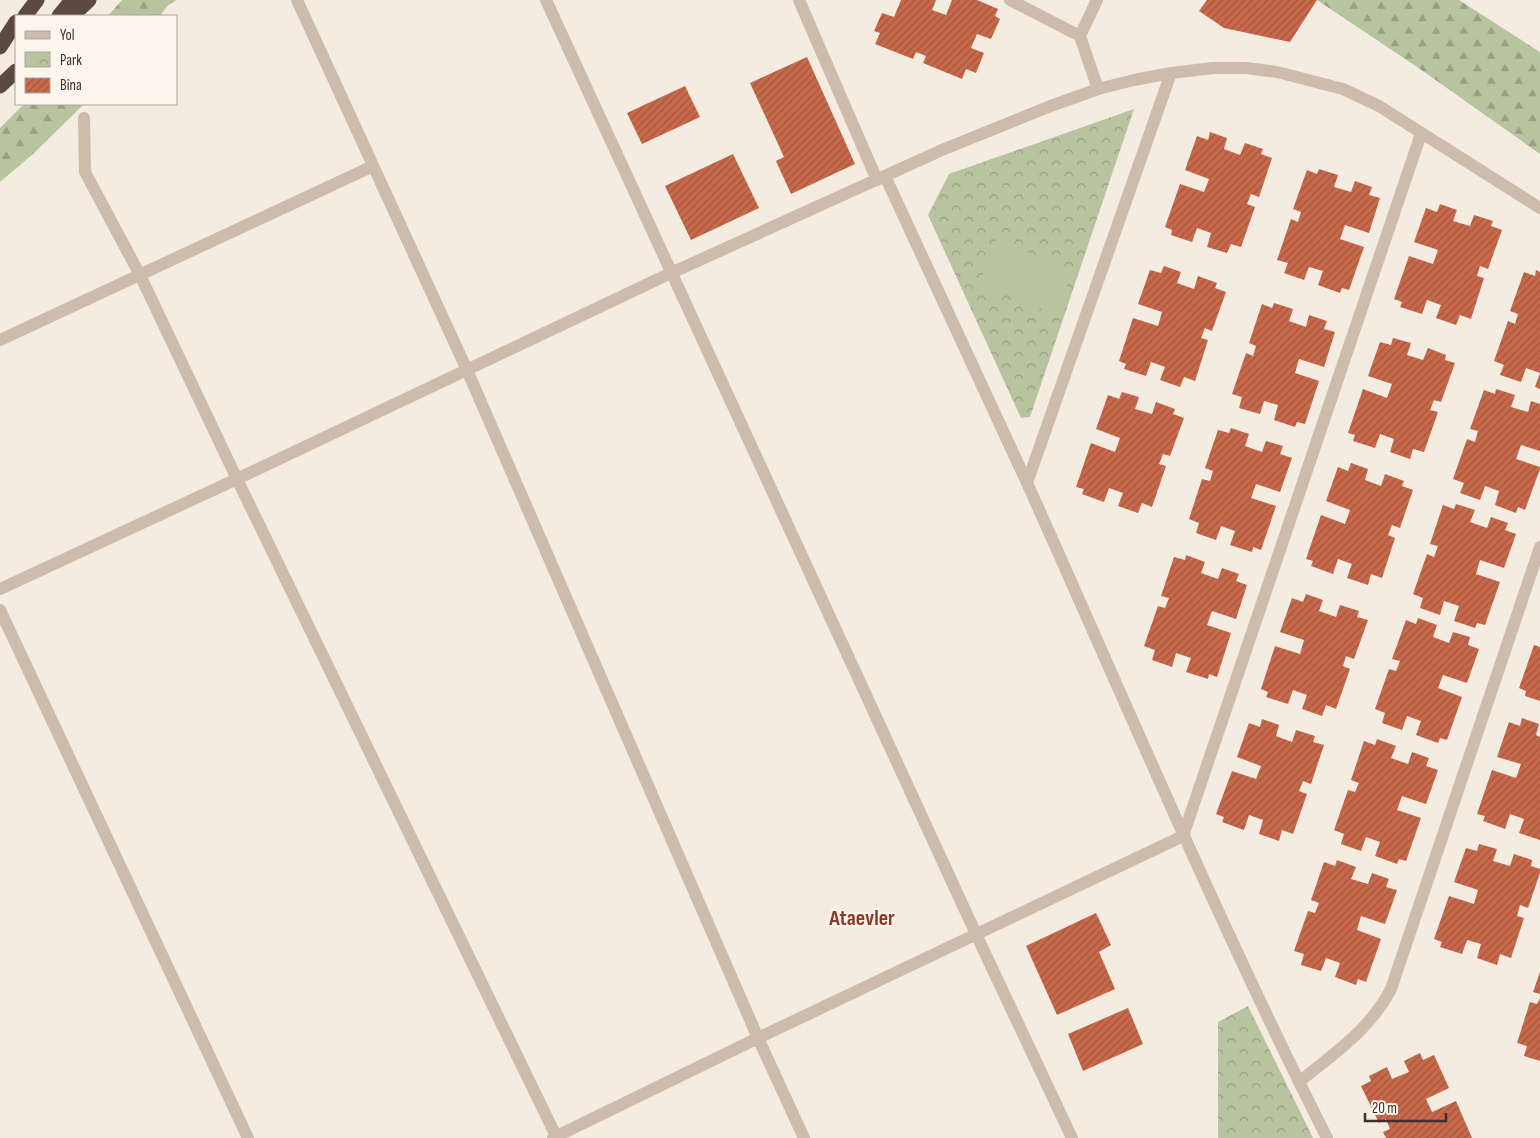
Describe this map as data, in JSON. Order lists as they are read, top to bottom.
{
  "districts": ["Ataevler"],
  "legend": ["Yol", "Park", "Bina"],
  "scale_bar": "20 m"
}
